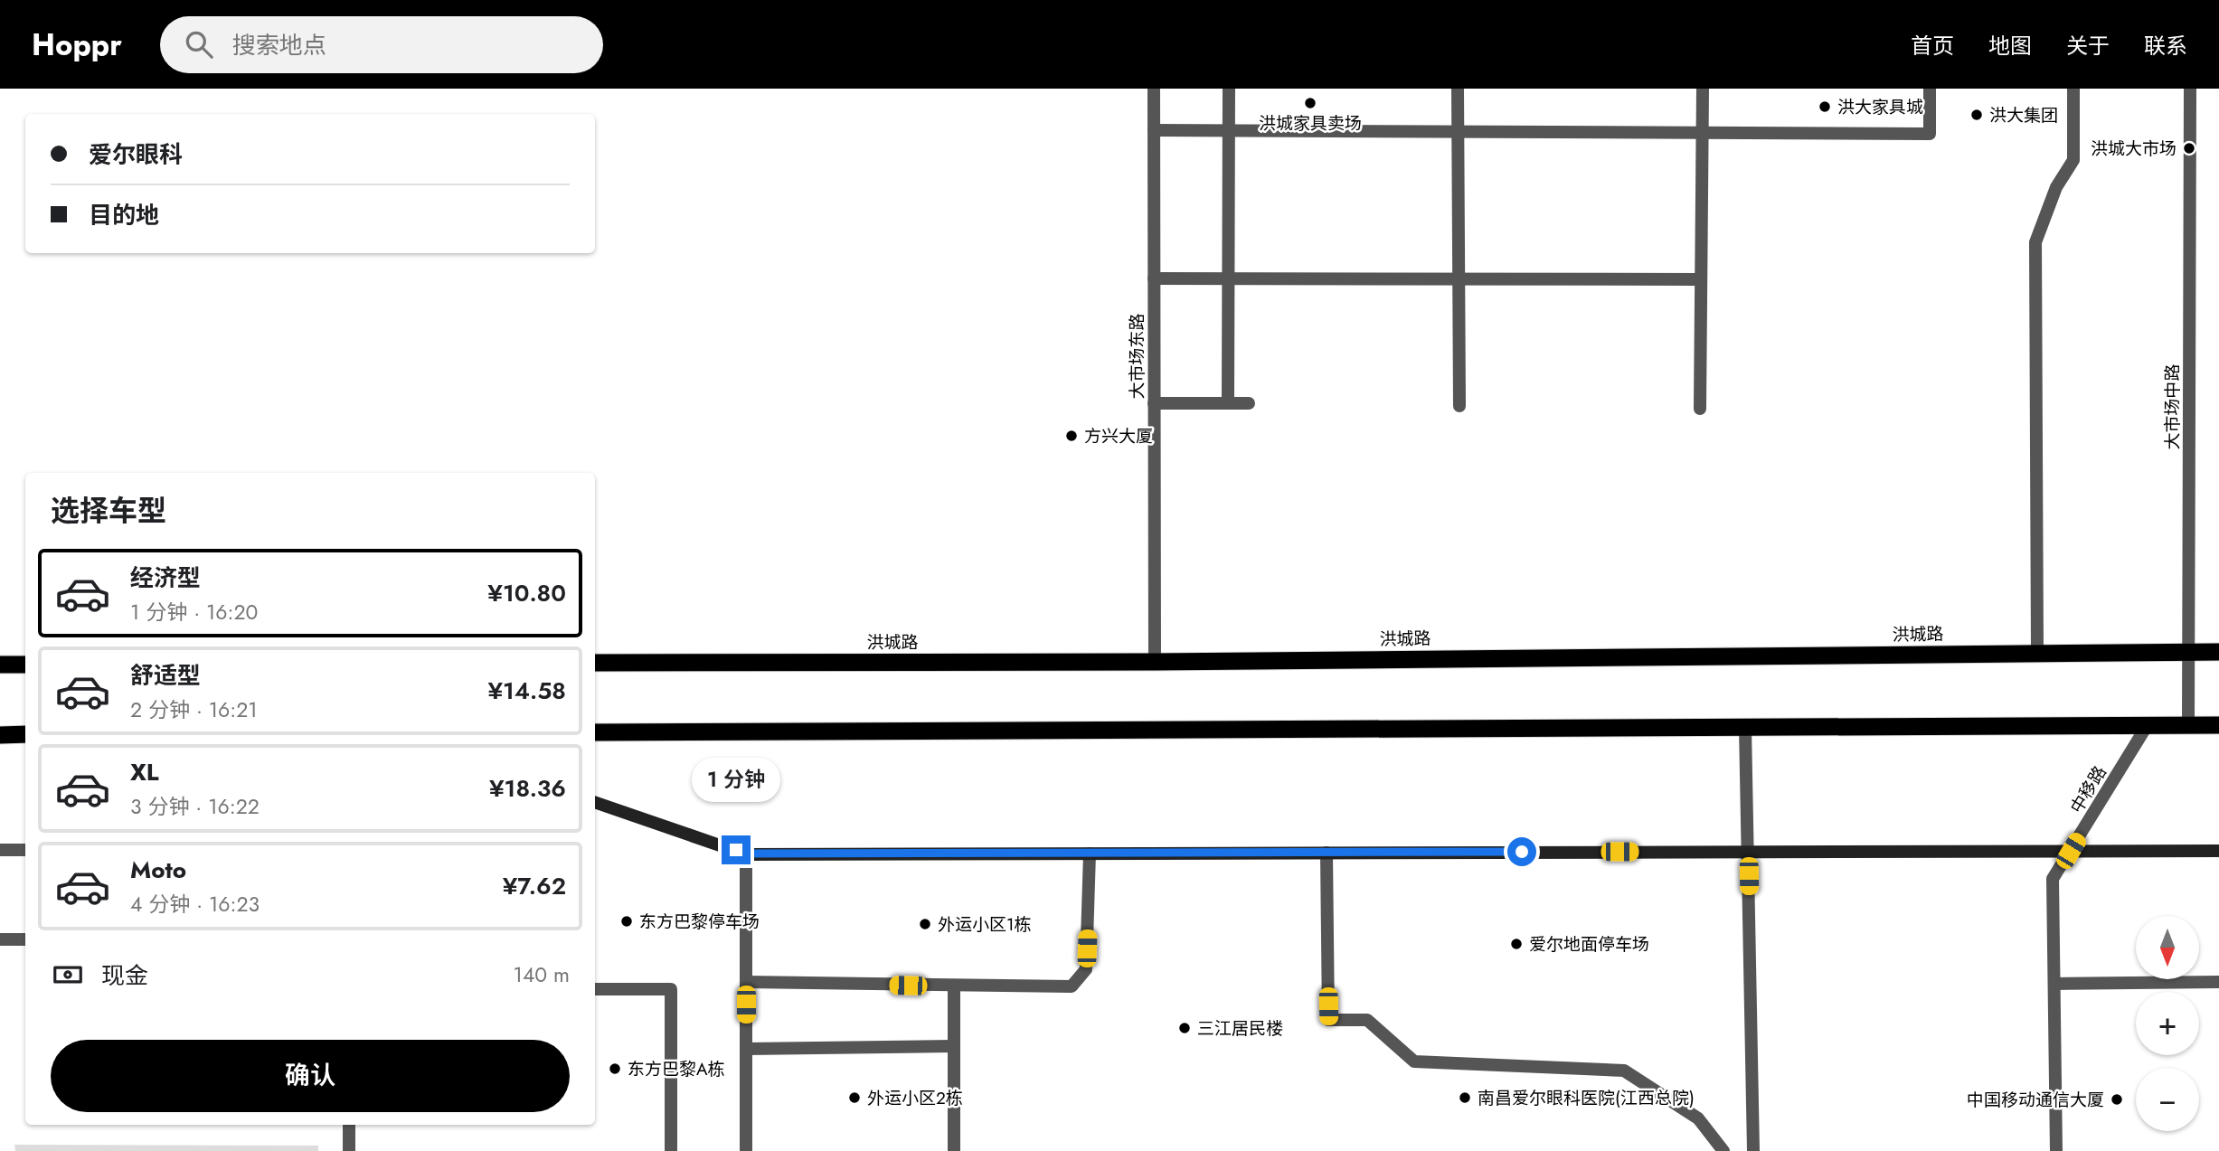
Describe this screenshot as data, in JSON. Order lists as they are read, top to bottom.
{
  "streets": {
    "highway": ["洪城路"],
    "street": ["大市场东路", "大市场中路", "中移路"]
  },
  "crossings": [
    ["大市场东路", "洪城路"],
    ["大市场中路", "洪城路"]
  ],
  "places": [
    "洪城家具卖场",
    "洪大家具城",
    "洪大集团",
    "洪城大市场",
    "方兴大厦",
    "东方巴黎停车场",
    "外运小区1栋",
    "爱尔地面停车场",
    "三江居民楼",
    "东方巴黎A栋",
    "外运小区2栋",
    "南昌爱尔眼科医院(江西总院)",
    "中国移动通信大厦"
  ],
  "north": "bottom",
  "page": {
    "header": "Hoppr",
    "search": "搜索地点",
    "nav": [
      "首页",
      "地图",
      "关于",
      "联系"
    ],
    "banner": ["爱尔眼科", "目的地"],
    "heading": "选择车型",
    "list": [
      {
        "name": "经济型",
        "note": "1 分钟 · 16:20",
        "value": "¥10.80"
      },
      {
        "name": "舒适型",
        "note": "2 分钟 · 16:21",
        "value": "¥14.58"
      },
      {
        "name": "XL",
        "note": "3 分钟 · 16:22",
        "value": "¥18.36"
      },
      {
        "name": "Moto",
        "note": "4 分钟 · 16:23",
        "value": "¥7.62"
      }
    ],
    "bubble": "1 分钟",
    "map_buttons": ["+", "−"],
    "pay": ["现金", "140 m"],
    "buttons": "确认"
  }
}
